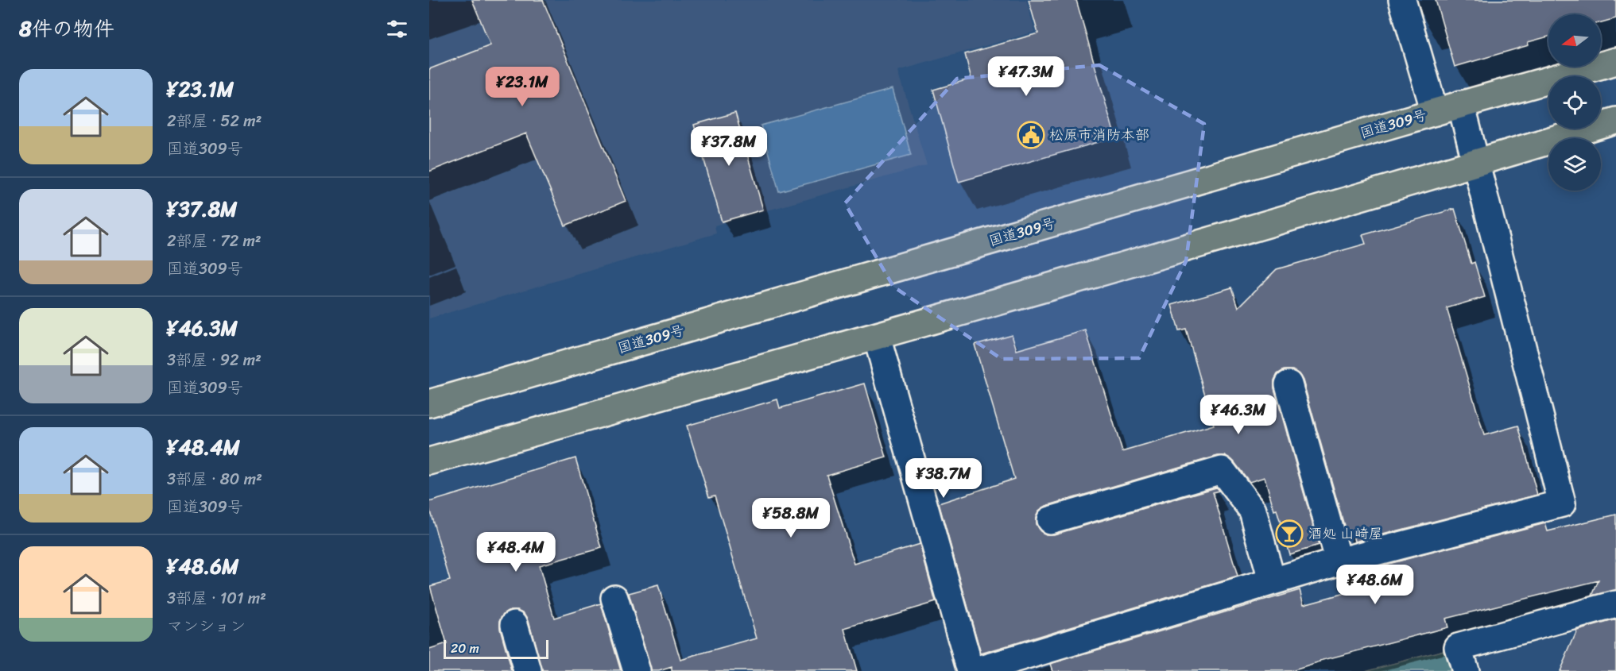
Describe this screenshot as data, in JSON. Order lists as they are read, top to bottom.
{
  "streets": {
    "highway": ["国道309号"]
  },
  "places": {
    "public building": ["松原市消防本部"],
    "bar": ["酒処 山崎屋"]
  },
  "scale_bar": "20 m",
  "north": "left",
  "page": {
    "heading": "8件の物件",
    "price": [
      "¥47.3M",
      "¥23.1M",
      "¥37.8M",
      "¥46.3M",
      "¥38.7M",
      "¥58.8M",
      "¥48.4M",
      "¥48.6M"
    ],
    "list": [
      {
        "name": "¥23.1M",
        "note": "2部屋 · 52 m² · 国道309号"
      },
      {
        "name": "¥37.8M",
        "note": "2部屋 · 72 m² · 国道309号"
      },
      {
        "name": "¥46.3M",
        "note": "3部屋 · 92 m² · 国道309号"
      },
      {
        "name": "¥48.4M",
        "note": "3部屋 · 80 m² · 国道309号"
      },
      {
        "name": "¥48.6M",
        "note": "3部屋 · 101 m² · マンション"
      }
    ],
    "scale": "20 m"
  }
}
